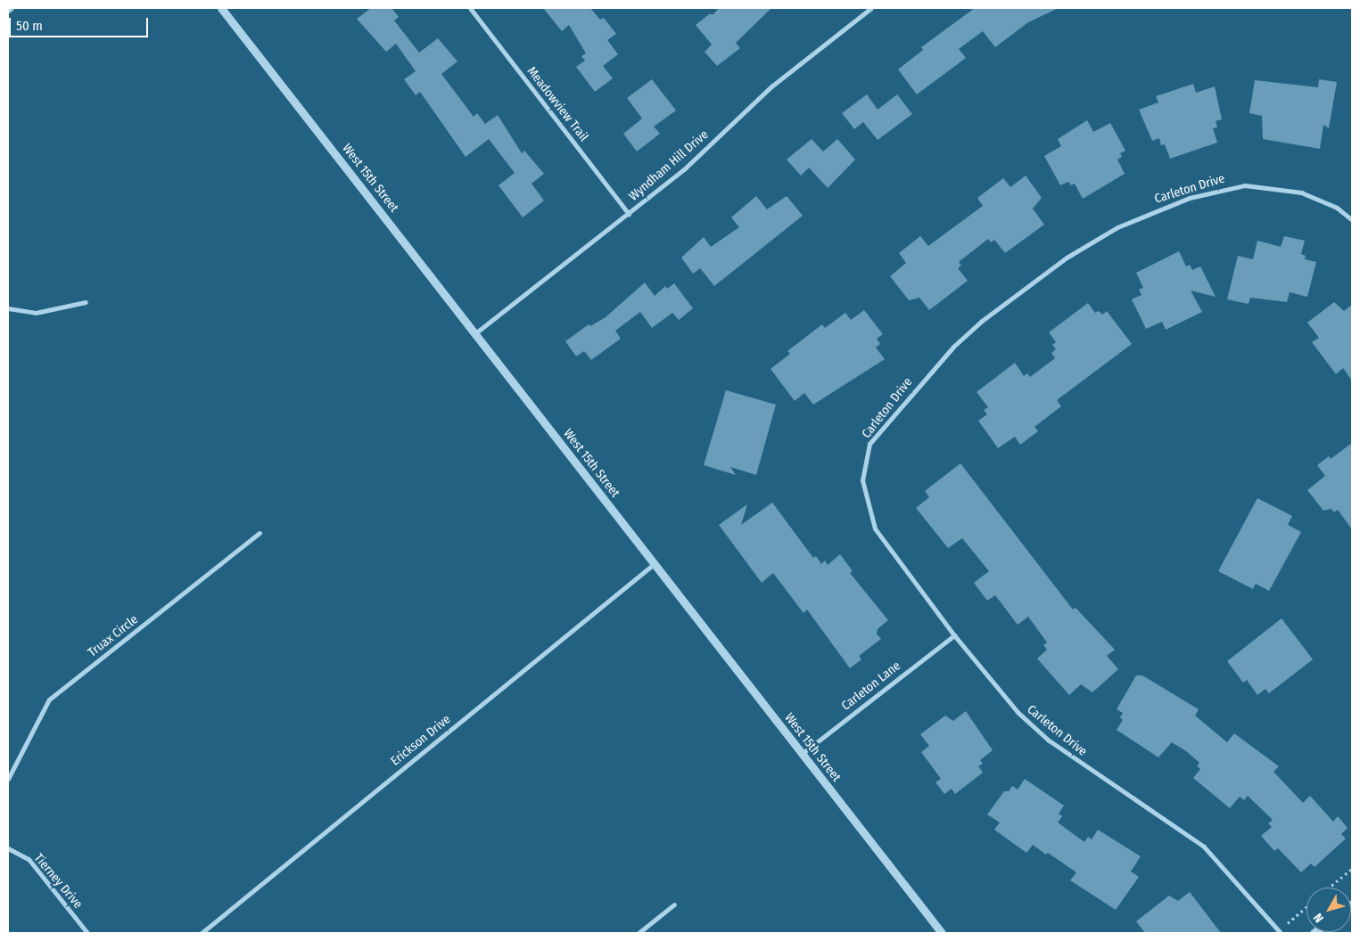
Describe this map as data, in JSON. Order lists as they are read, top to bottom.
{
  "streets": {
    "street": [
      "Meadowview Trail",
      "Wyndham Hill Drive",
      "West 15th Street",
      "Carleton Drive",
      "Truax Circle",
      "Carleton Lane",
      "Erickson Drive",
      "Tierney Drive"
    ]
  },
  "crossings": [
    ["Meadowview Trail", "Wyndham Hill Drive"],
    ["Wyndham Hill Drive", "West 15th Street"],
    ["West 15th Street", "Carleton Lane"],
    ["West 15th Street", "Erickson Drive"],
    ["Carleton Drive", "Carleton Lane"]
  ],
  "scale_bar": "50 m",
  "north": "bottom left"
}
